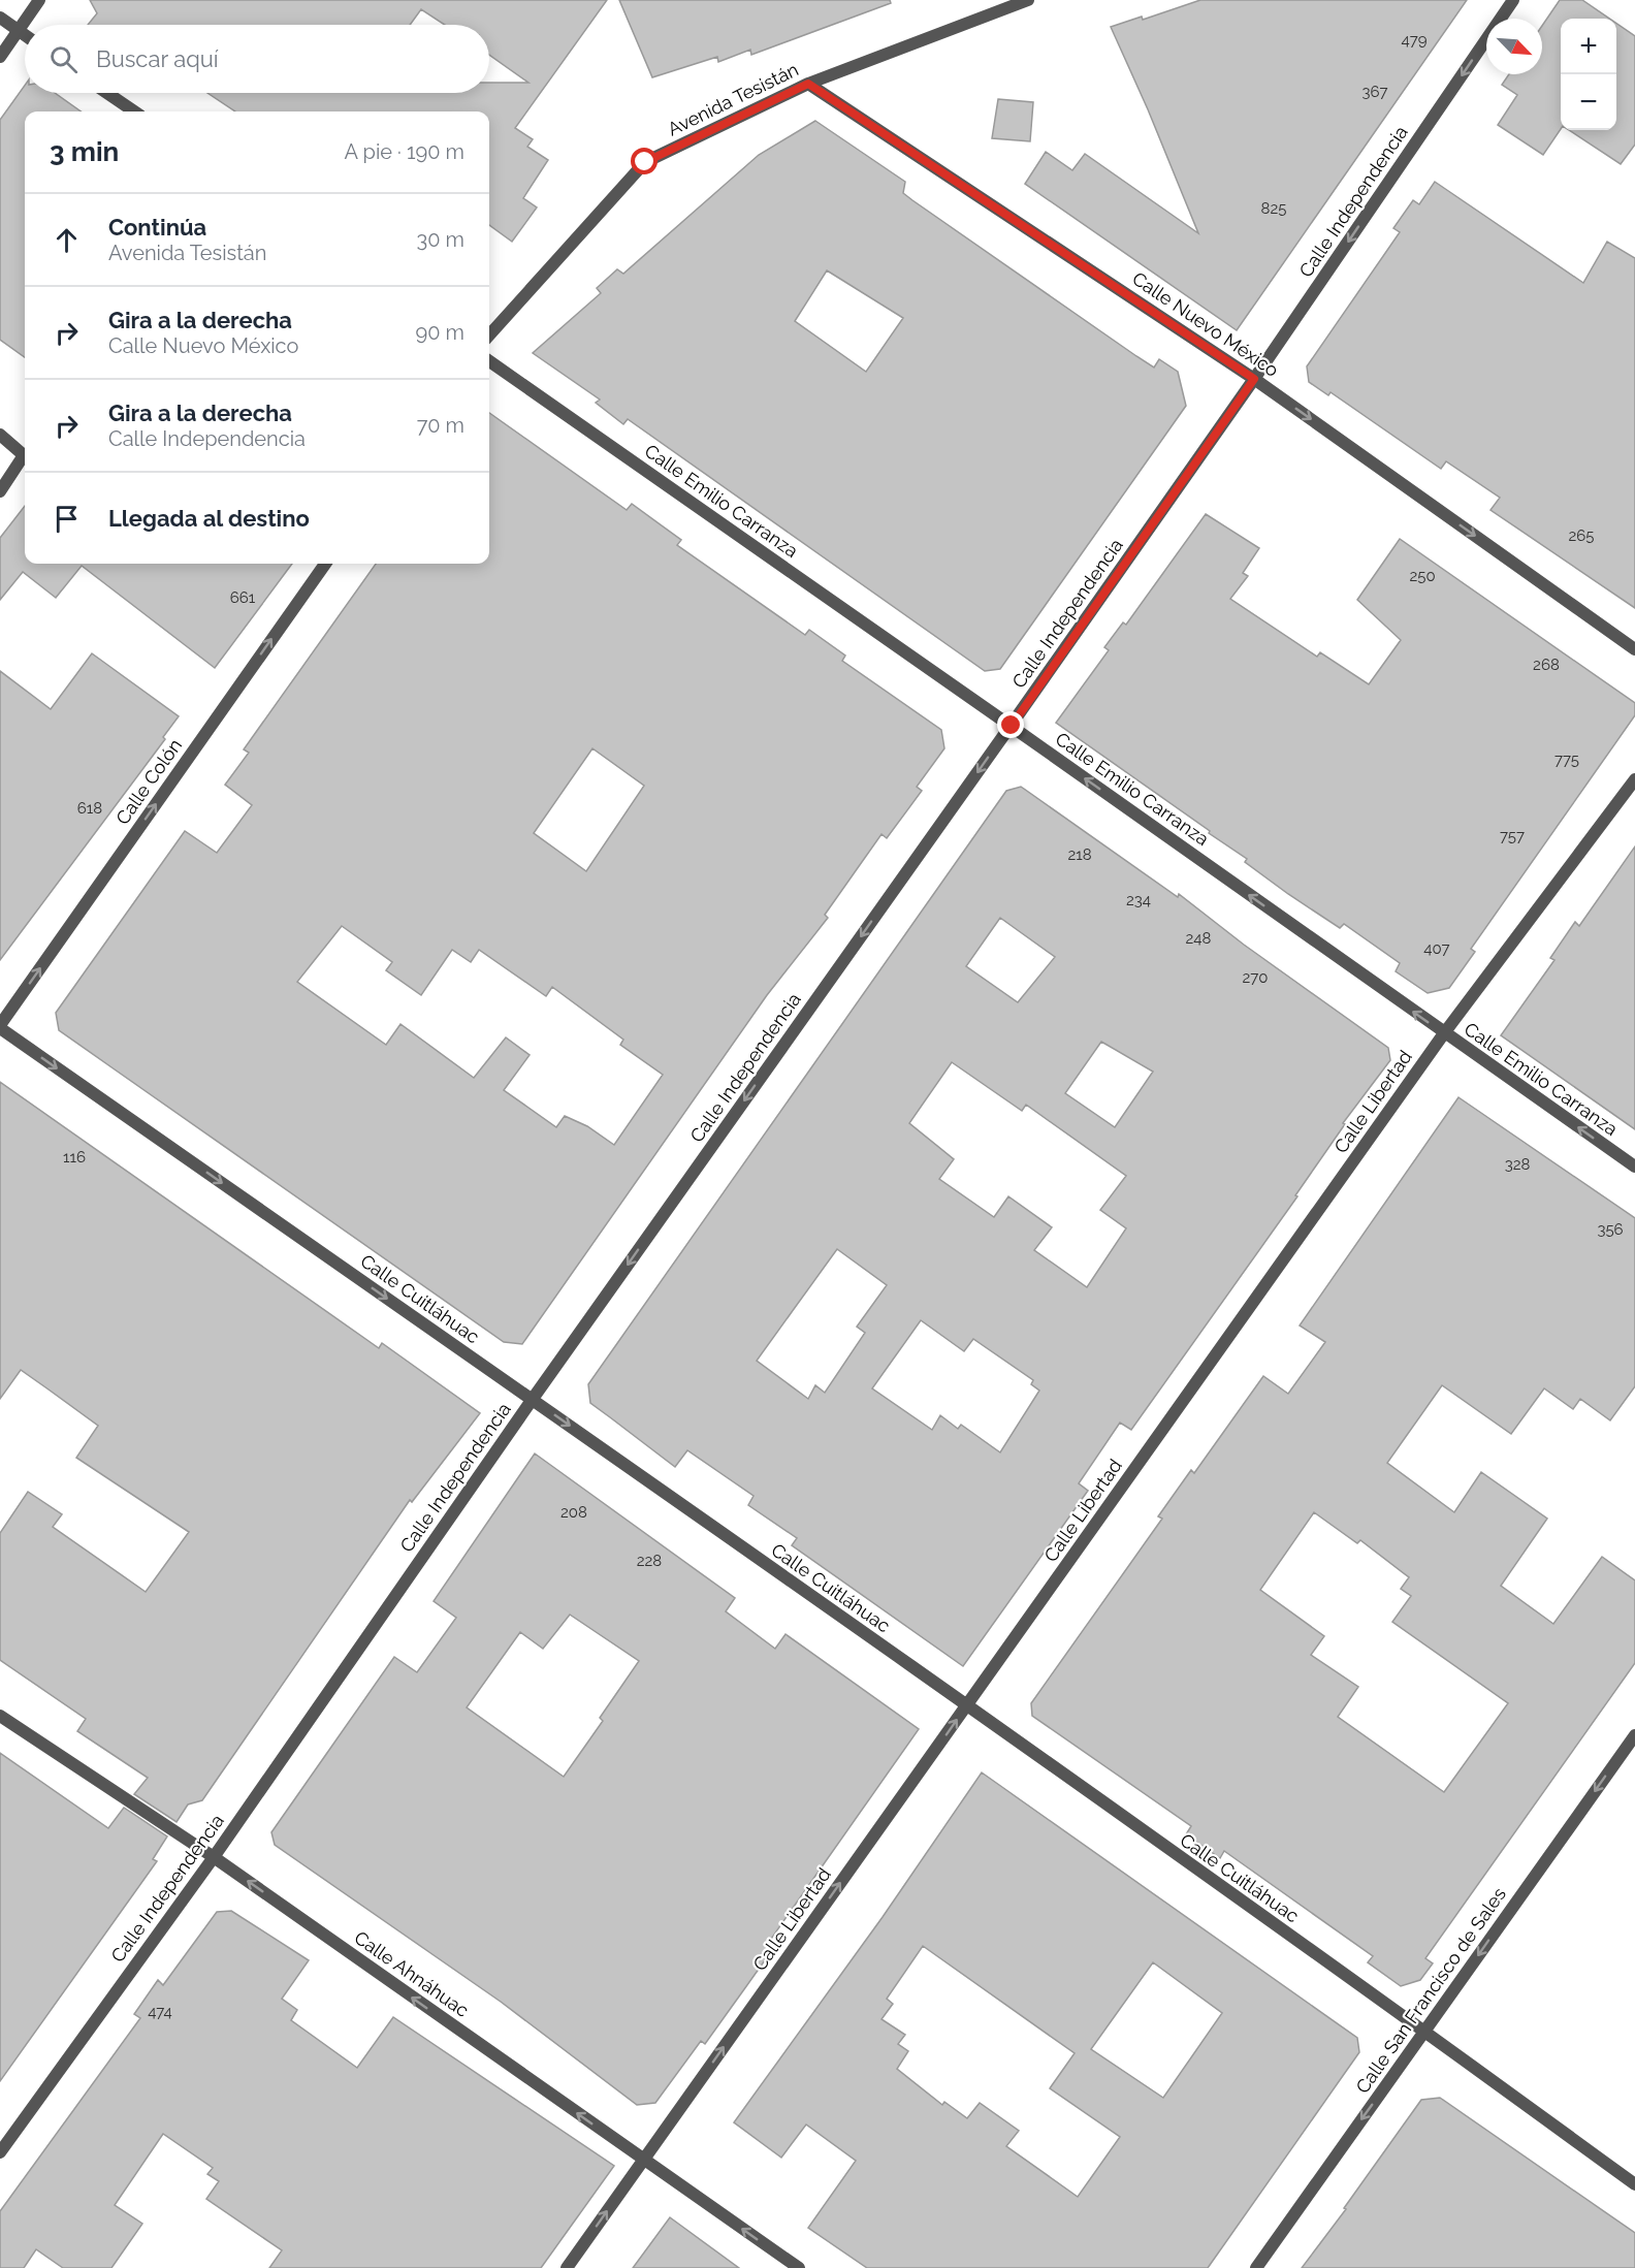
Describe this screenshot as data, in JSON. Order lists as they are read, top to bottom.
{
  "streets": {
    "street": [
      "Avenida Tesistán",
      "Calle Independencia",
      "Calle Nuevo México",
      "Calle Emilio Carranza",
      "Calle Colón",
      "Calle Libertad",
      "Calle Cuitláhuac",
      "Calle Ahnáhuac",
      "Calle San Francisco de Sales"
    ]
  },
  "crossings": [
    ["Avenida Tesistán", "Calle Nuevo México"],
    ["Calle Independencia", "Calle Nuevo México"],
    ["Calle Independencia", "Calle Emilio Carranza"],
    ["Calle Independencia", "Calle Cuitláhuac"],
    ["Calle Independencia", "Calle Ahnáhuac"],
    ["Calle Emilio Carranza", "Calle Libertad"],
    ["Calle Colón", "Calle Cuitláhuac"],
    ["Calle Libertad", "Calle Cuitláhuac"],
    ["Calle Libertad", "Calle Ahnáhuac"],
    ["Calle Cuitláhuac", "Calle San Francisco de Sales"]
  ],
  "one_way": [
    "Calle Independencia",
    "Calle Nuevo México",
    "Calle Emilio Carranza",
    "Calle Colón",
    "Calle Libertad",
    "Calle Cuitláhuac",
    "Calle Ahnáhuac",
    "Calle San Francisco de Sales"
  ],
  "house_numbers": [
    "479",
    "367",
    "825",
    "265",
    "250",
    "661",
    "268",
    "775",
    "618",
    "757",
    "218",
    "234",
    "248",
    "407",
    "270",
    "116",
    "328",
    "356",
    "208",
    "228",
    "474"
  ],
  "north": "bottom right",
  "page": {
    "map_buttons": ["+", "−"],
    "search": "Buscar aquí",
    "heading": ["3 min", "A pie · 190 m"],
    "list": [
      ["Continúa", "Avenida Tesistán", "30 m"],
      ["Gira a la derecha", "Calle Nuevo México", "90 m"],
      ["Gira a la derecha", "Calle Independencia", "70 m"],
      "Llegada al destino"
    ]
  }
}
